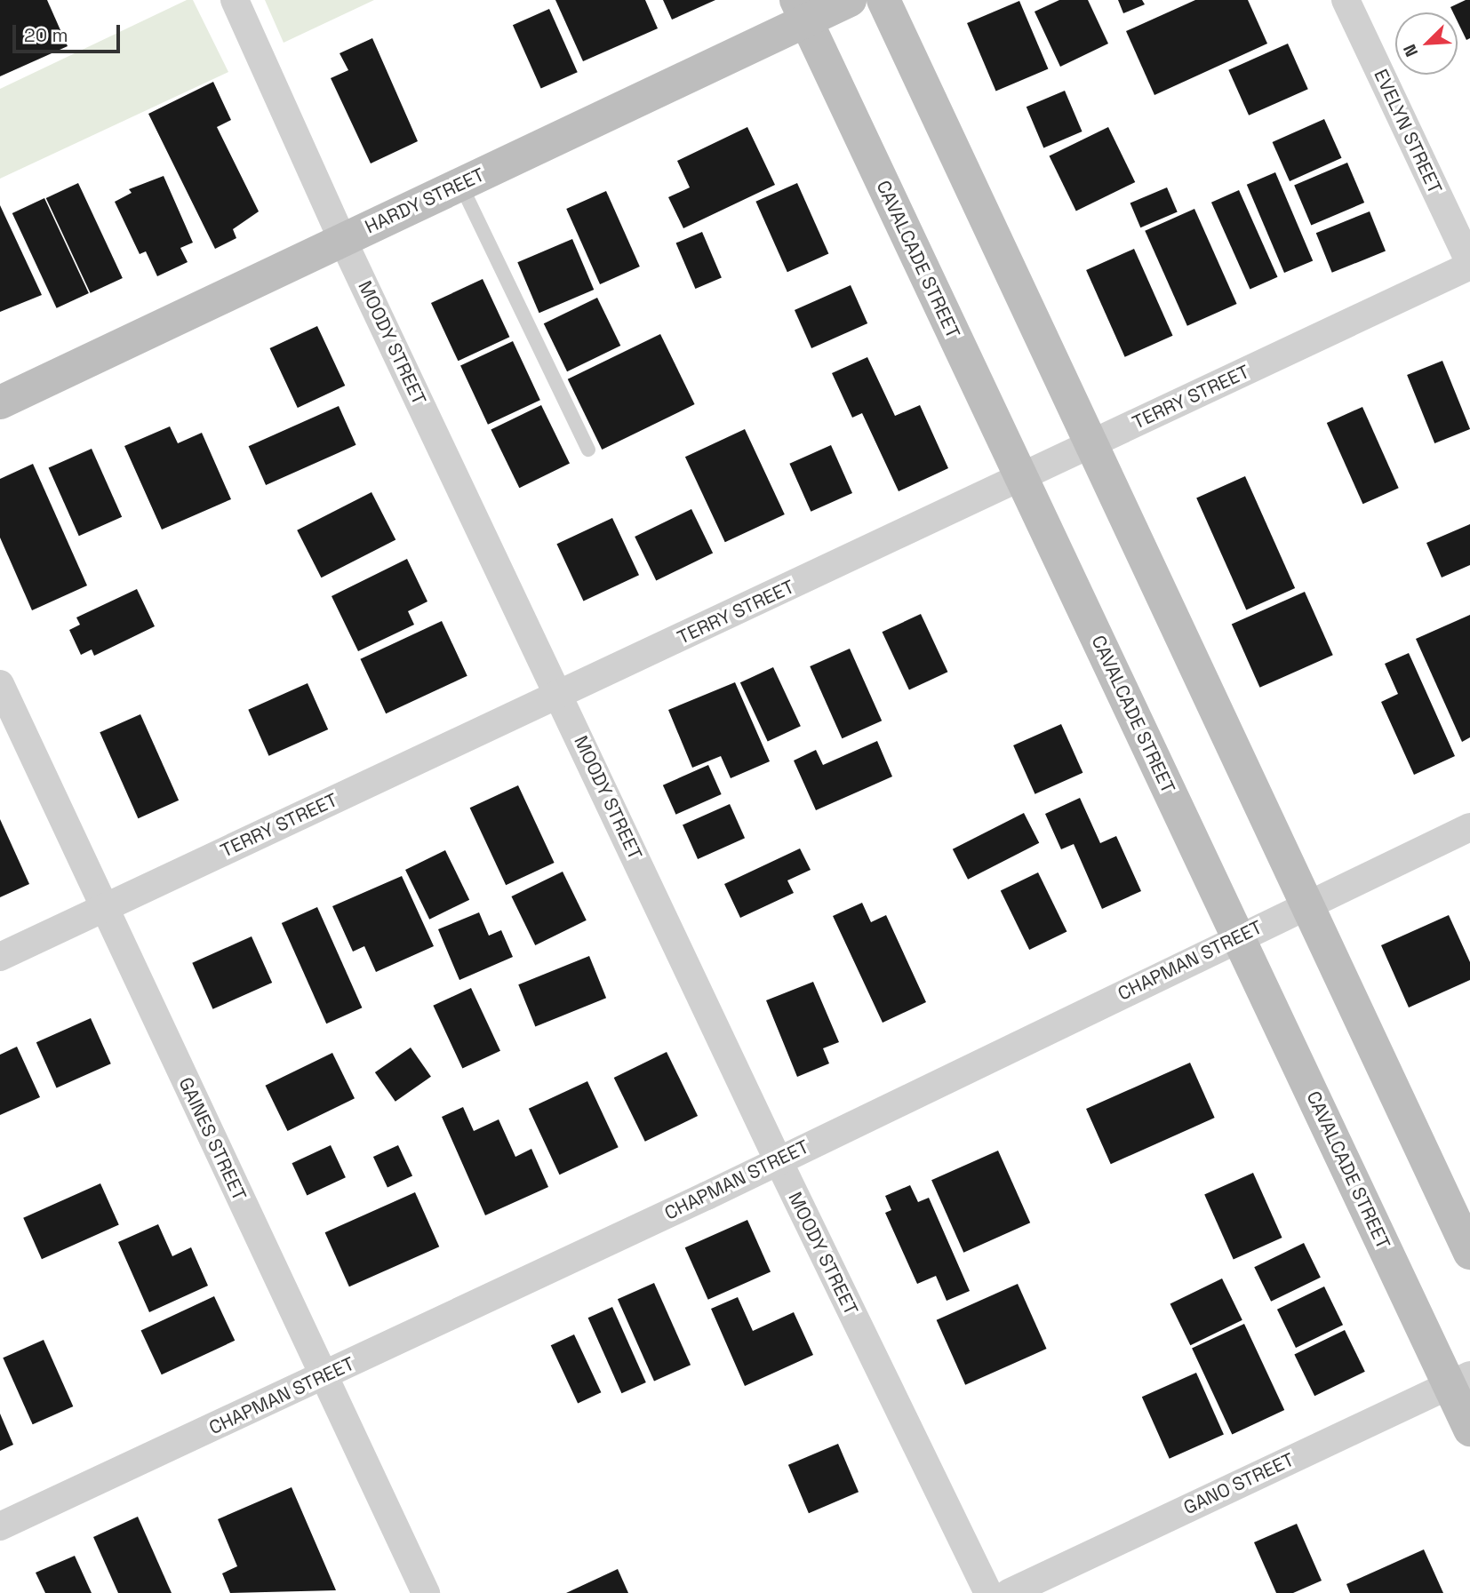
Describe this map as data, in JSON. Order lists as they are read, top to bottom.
{
  "streets": {
    "main road": ["HARDY STREET", "CAVALCADE STREET"],
    "street": [
      "EVELYN STREET",
      "MOODY STREET",
      "TERRY STREET",
      "CHAPMAN STREET",
      "GAINES STREET",
      "GANO STREET"
    ]
  },
  "crossings": [
    ["EVELYN STREET", "TERRY STREET"],
    ["HARDY STREET", "CAVALCADE STREET"],
    ["HARDY STREET", "MOODY STREET"],
    ["CAVALCADE STREET", "TERRY STREET"],
    ["CAVALCADE STREET", "CHAPMAN STREET"],
    ["CAVALCADE STREET", "GANO STREET"],
    ["MOODY STREET", "TERRY STREET"],
    ["MOODY STREET", "CHAPMAN STREET"],
    ["TERRY STREET", "GAINES STREET"],
    ["CHAPMAN STREET", "GAINES STREET"]
  ],
  "scale_bar": "20 m",
  "north": "bottom left"
}
